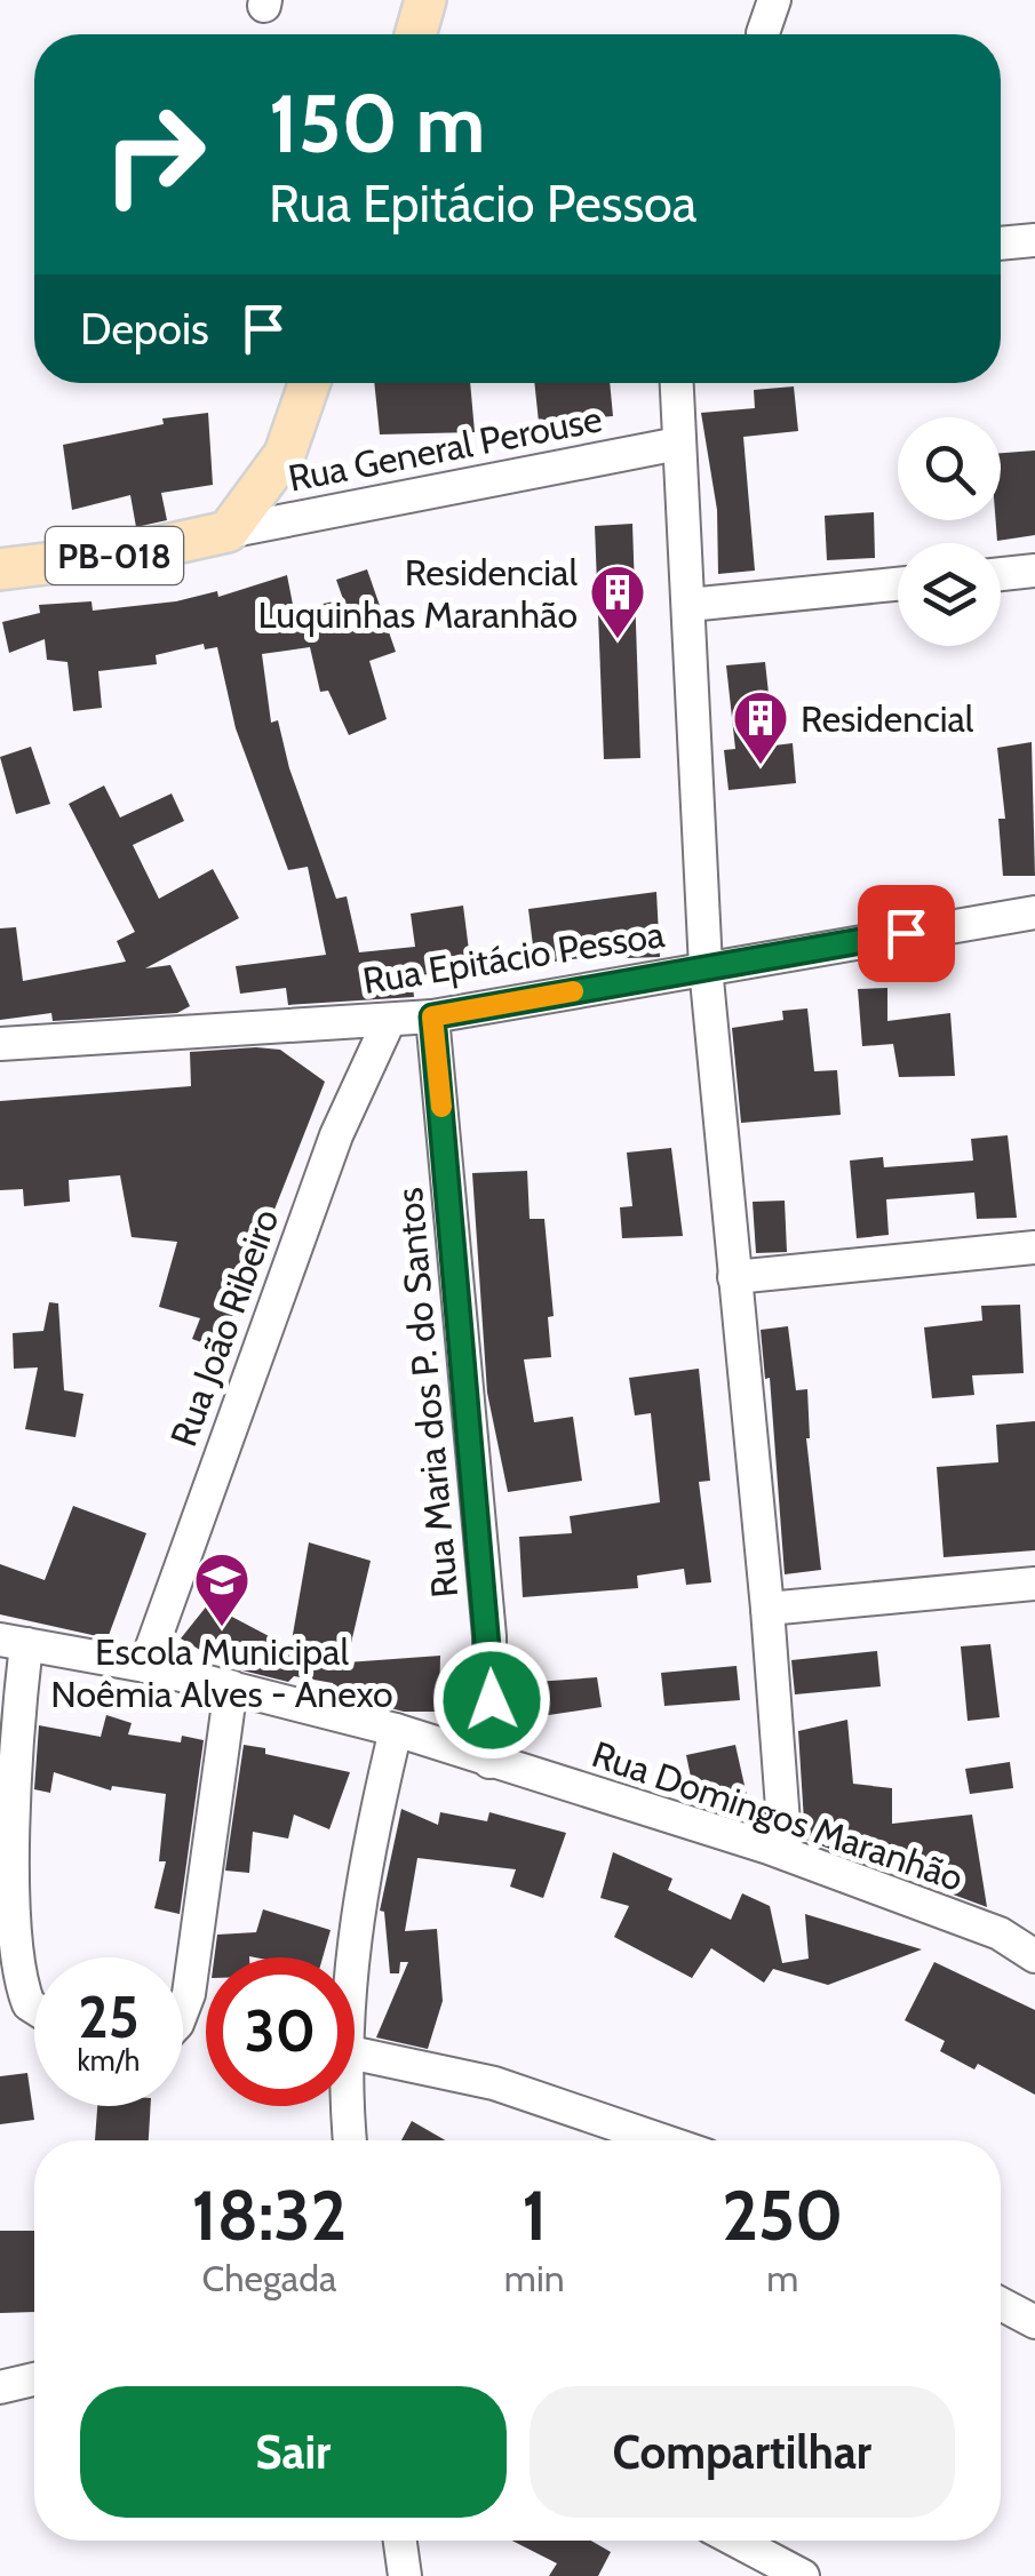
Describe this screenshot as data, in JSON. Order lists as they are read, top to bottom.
{
  "streets": {
    "main road": ["PB-018"],
    "street": [
      "Rua General Perouse",
      "Rua Epitácio Pessoa",
      "Rua João Ribeiro",
      "Rua Maria dos P. do Santos",
      "Rua Domingos Maranhão"
    ]
  },
  "crossings": [
    ["Rua General Perouse", "PB-018"],
    ["Rua Epitácio Pessoa", "Rua João Ribeiro"],
    ["Rua Epitácio Pessoa", "Rua Maria dos P. do Santos"],
    ["Rua João Ribeiro", "Rua Domingos Maranhão"],
    ["Rua Maria dos P. do Santos", "Rua Domingos Maranhão"]
  ],
  "places": {
    "building": ["Residencial Luquinhas Maranhão", "Residencial"],
    "school or university": ["Escola Municipal Noêmia Alves - Anexo"]
  },
  "page": {
    "turn": ["150 m", "Rua Epitácio Pessoa"],
    "then": "Depois",
    "speed": "25 km/h",
    "limit": "30",
    "eta": [
      "18:32",
      "Chegada",
      "1",
      "min",
      "250",
      "m"
    ],
    "buttons": ["Sair", "Compartilhar"]
  }
}
